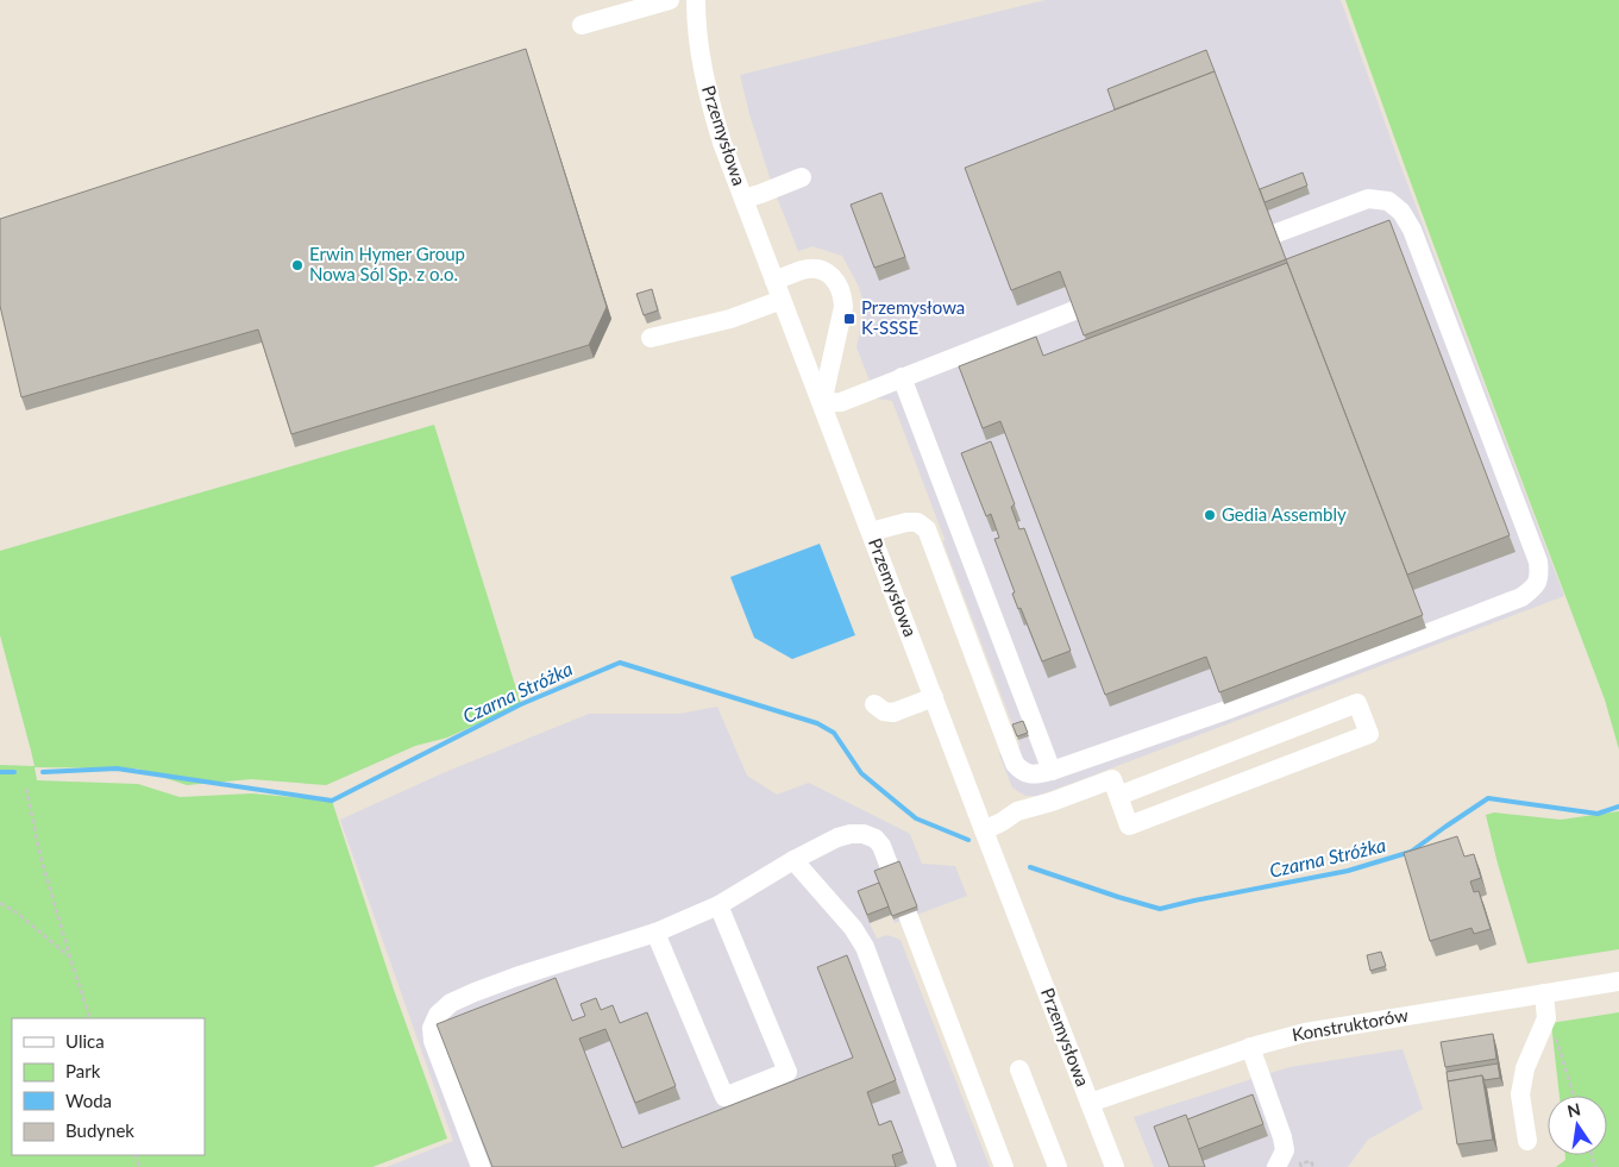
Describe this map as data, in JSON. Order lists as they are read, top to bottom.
{
  "streets": {
    "street": ["Przemysłowa", "Konstruktorów"]
  },
  "crossings": [
    ["Przemysłowa", "Konstruktorów"]
  ],
  "water": ["Czarna Stróżka"],
  "places": {
    "other": ["Erwin Hymer Group Nowa Sól Sp. z o.o.", "Gedia Assembly"],
    "transit": ["Przemysłowa K-SSSE"]
  },
  "legend": [
    "Ulica",
    "Park",
    "Woda",
    "Budynek"
  ],
  "north": "top"
}
